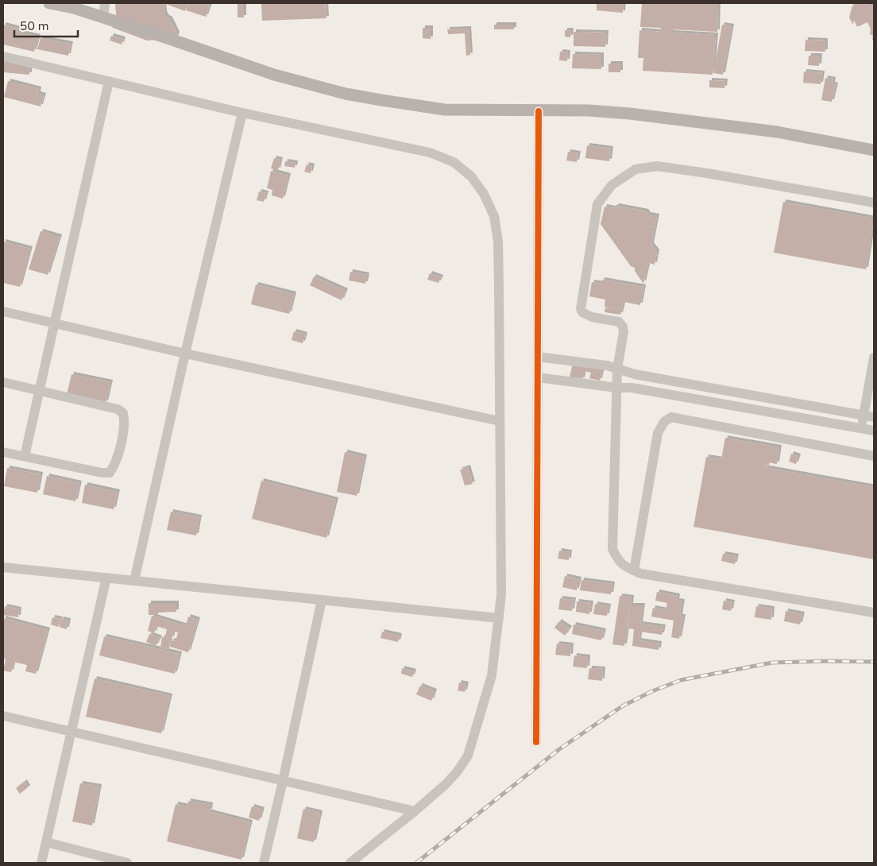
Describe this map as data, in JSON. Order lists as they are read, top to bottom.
{
  "scale_bar": "50 m"
}
